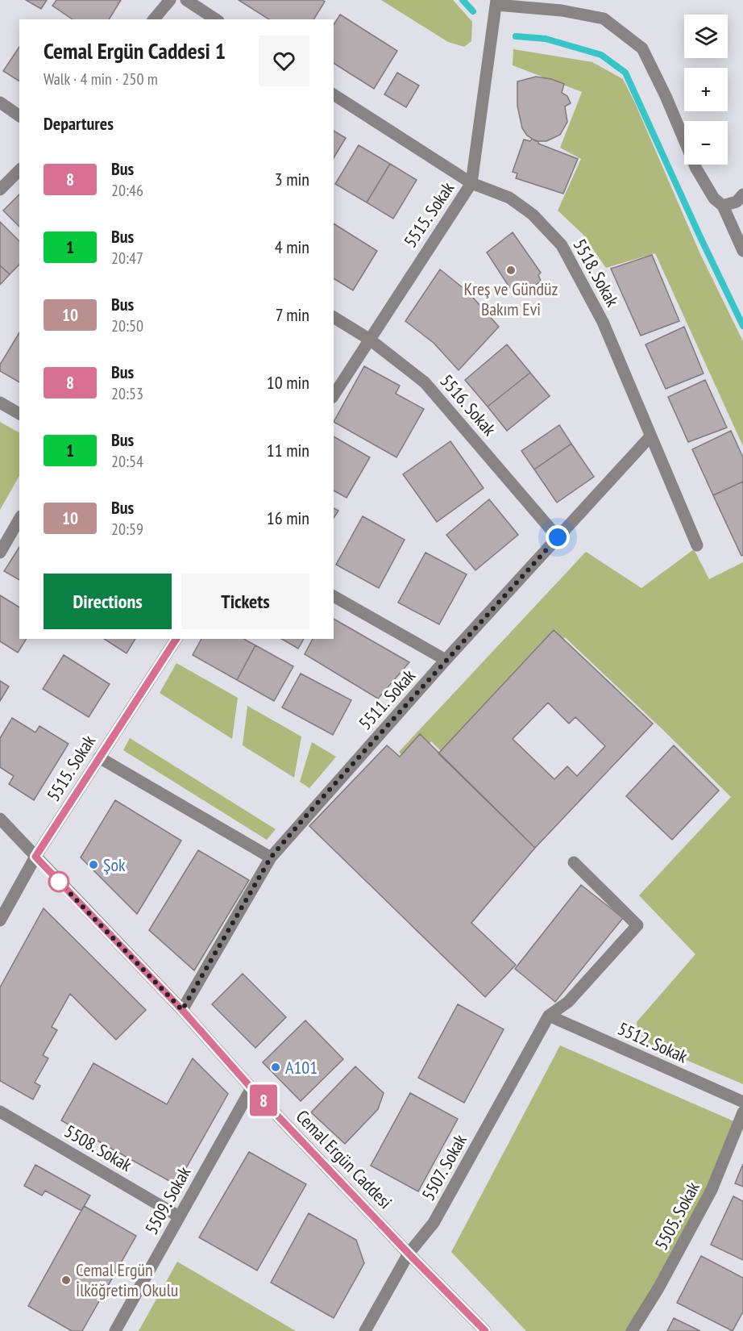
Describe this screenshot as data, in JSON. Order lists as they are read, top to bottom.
{
  "streets": {
    "street": [
      "5515. Sokak",
      "5518. Sokak",
      "5516. Sokak",
      "5511. Sokak",
      "5512. Sokak",
      "5508. Sokak",
      "Cemal Ergün Caddesi",
      "5507. Sokak",
      "5509. Sokak",
      "5505. Sokak"
    ]
  },
  "crossings": [
    ["5515. Sokak", "5518. Sokak"],
    ["5515. Sokak", "5516. Sokak"],
    ["5515. Sokak", "Cemal Ergün Caddesi"],
    ["5518. Sokak", "5511. Sokak"],
    ["5516. Sokak", "5511. Sokak"],
    ["5511. Sokak", "Cemal Ergün Caddesi"],
    ["5512. Sokak", "5507. Sokak"],
    ["5508. Sokak", "5509. Sokak"],
    ["Cemal Ergün Caddesi", "5507. Sokak"],
    ["Cemal Ergün Caddesi", "5509. Sokak"]
  ],
  "places": [
    "Kreş ve Gündüz Bakım Evi",
    "Şok",
    "A101",
    "Cemal Ergün İlköğretim Okulu"
  ],
  "lines": ["bus line 8"],
  "page": {
    "on_map": "8",
    "map_buttons": ["+", "−"],
    "heading": [
      ["Cemal Ergün Caddesi 1", "Walk · 4 min · 250 m"],
      "Departures"
    ],
    "list": [
      {
        "mark": "8",
        "name": "Bus",
        "note": "20:46",
        "value": "3 min"
      },
      {
        "mark": "1",
        "name": "Bus",
        "note": "20:47",
        "value": "4 min"
      },
      {
        "mark": "10",
        "name": "Bus",
        "note": "20:50",
        "value": "7 min"
      },
      {
        "mark": "8",
        "name": "Bus",
        "note": "20:53",
        "value": "10 min"
      },
      {
        "mark": "1",
        "name": "Bus",
        "note": "20:54",
        "value": "11 min"
      },
      {
        "mark": "10",
        "name": "Bus",
        "note": "20:59",
        "value": "16 min"
      }
    ],
    "buttons": ["Directions", "Tickets"]
  }
}
